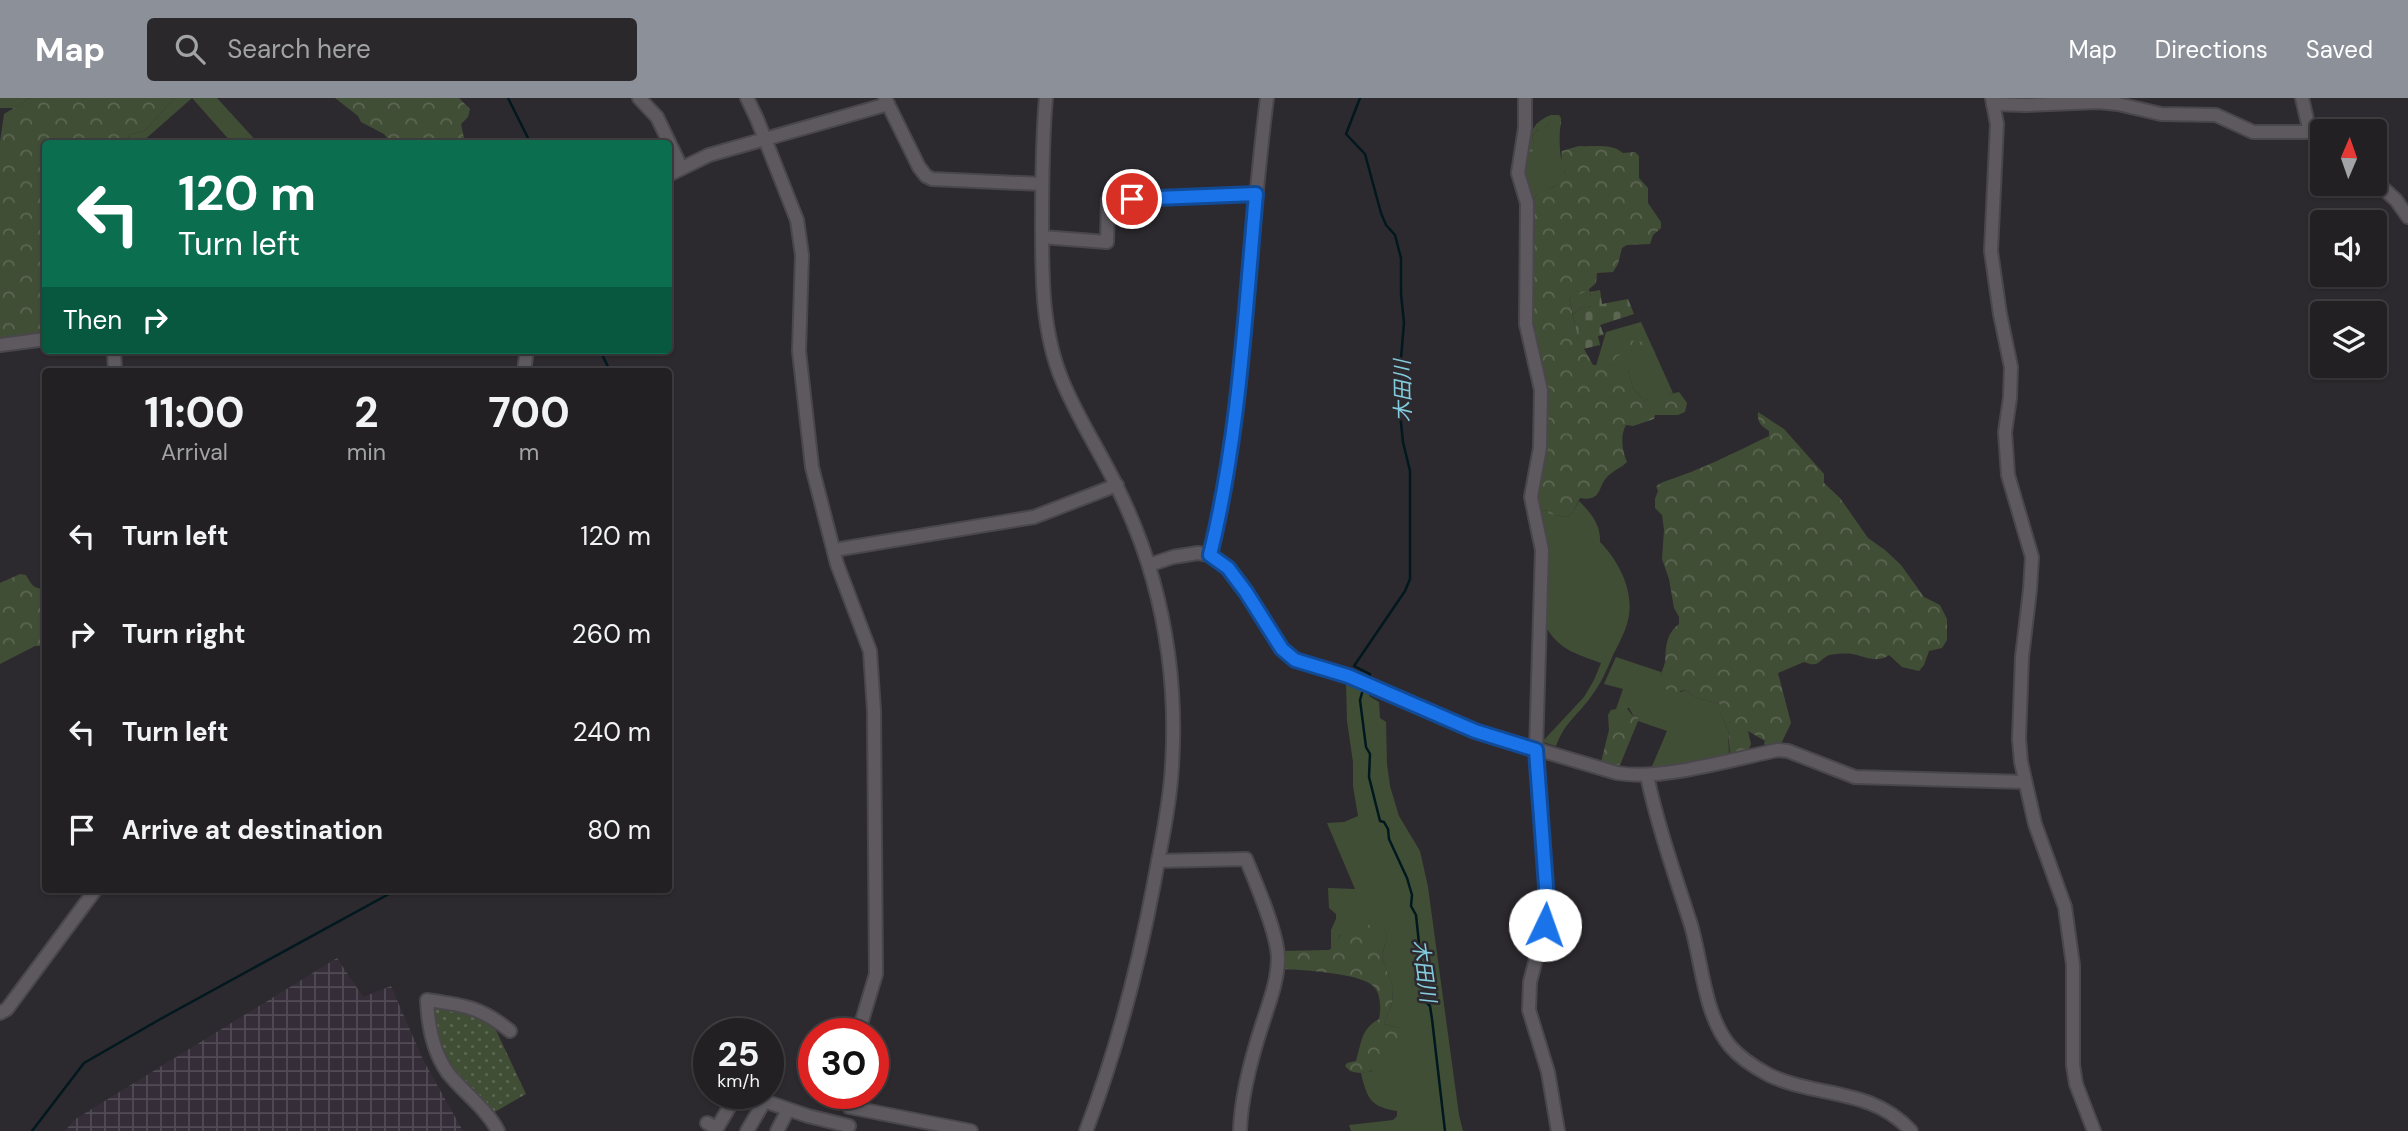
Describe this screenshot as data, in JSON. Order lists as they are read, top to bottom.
{
  "water": ["木田川"],
  "north": "top",
  "page": {
    "header": "Map",
    "search": "Search here",
    "nav": ["Map", "Directions", "Saved"],
    "turn": ["120 m", "Turn left"],
    "then": "Then",
    "eta": [
      "11:00",
      "Arrival",
      "2",
      "min",
      "700",
      "m"
    ],
    "list": [
      {
        "name": "Turn left",
        "value": "120 m"
      },
      {
        "name": "Turn right",
        "value": "260 m"
      },
      {
        "name": "Turn left",
        "value": "240 m"
      },
      {
        "name": "Arrive at destination",
        "value": "80 m"
      }
    ],
    "speed": "25 km/h",
    "limit": "30"
  }
}
